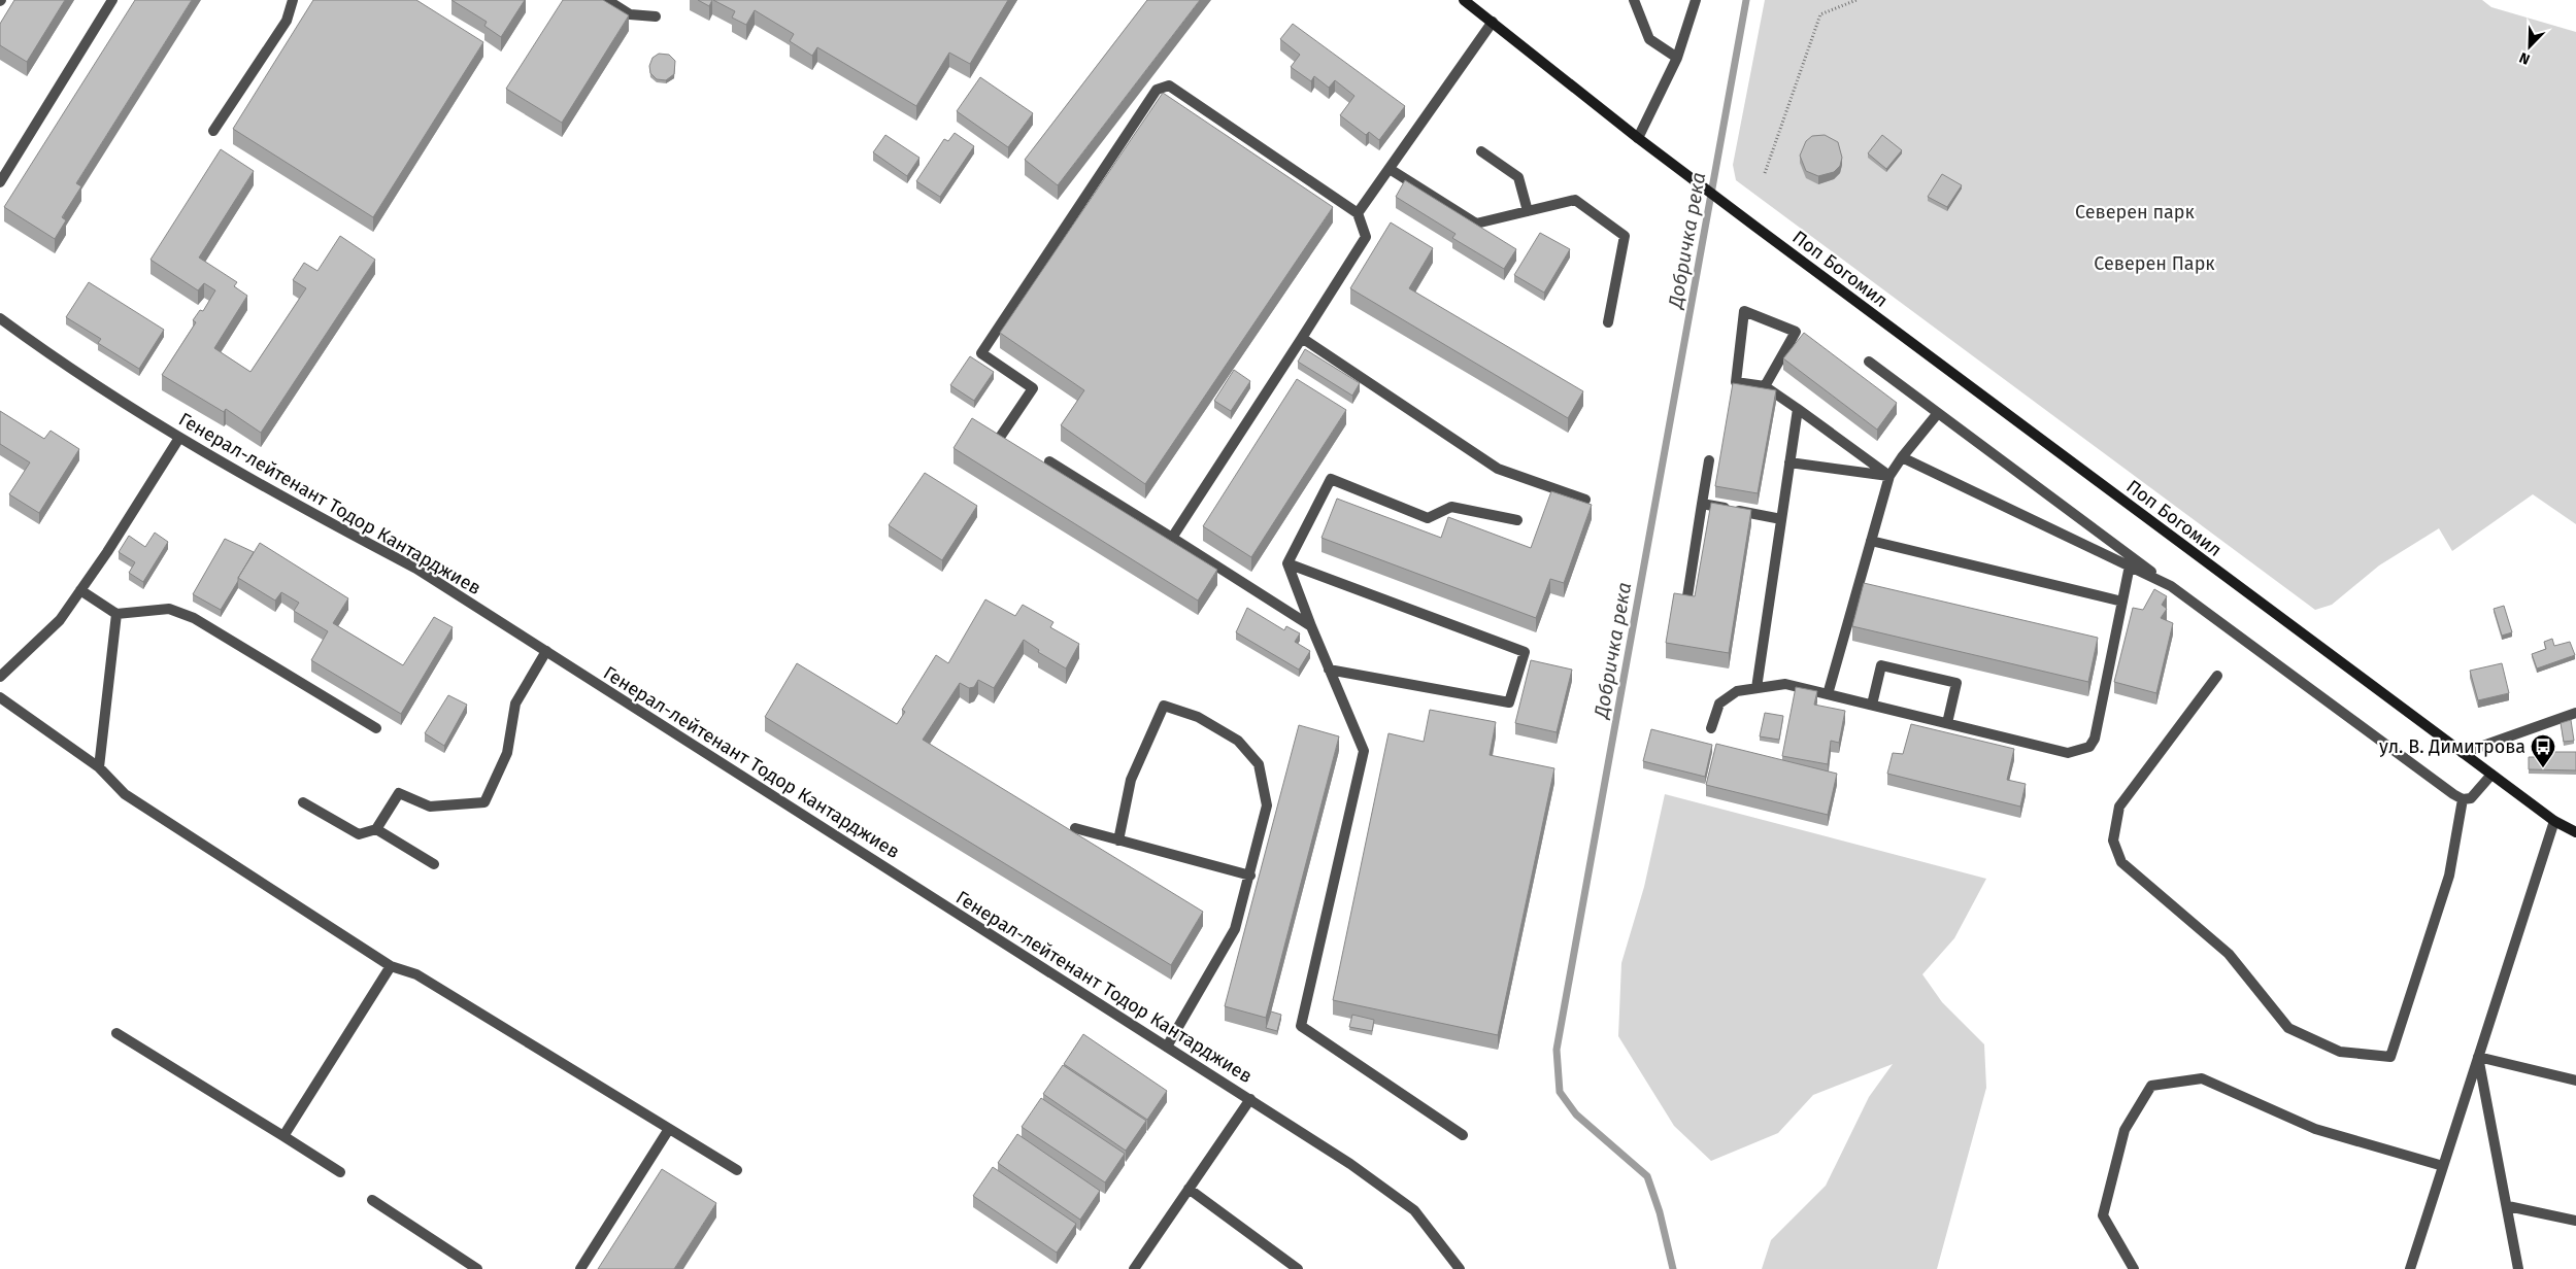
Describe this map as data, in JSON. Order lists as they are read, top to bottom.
{
  "streets": {
    "street": ["Поп Богомил", "Генерал-лейтенант Тодор Кантарджиев"]
  },
  "water": ["Добричка река"],
  "parks": ["Северен парк", "Северен Парк"],
  "places": {
    "bus stop": ["ул. В. Димитрова"]
  },
  "north": "bottom left"
}
